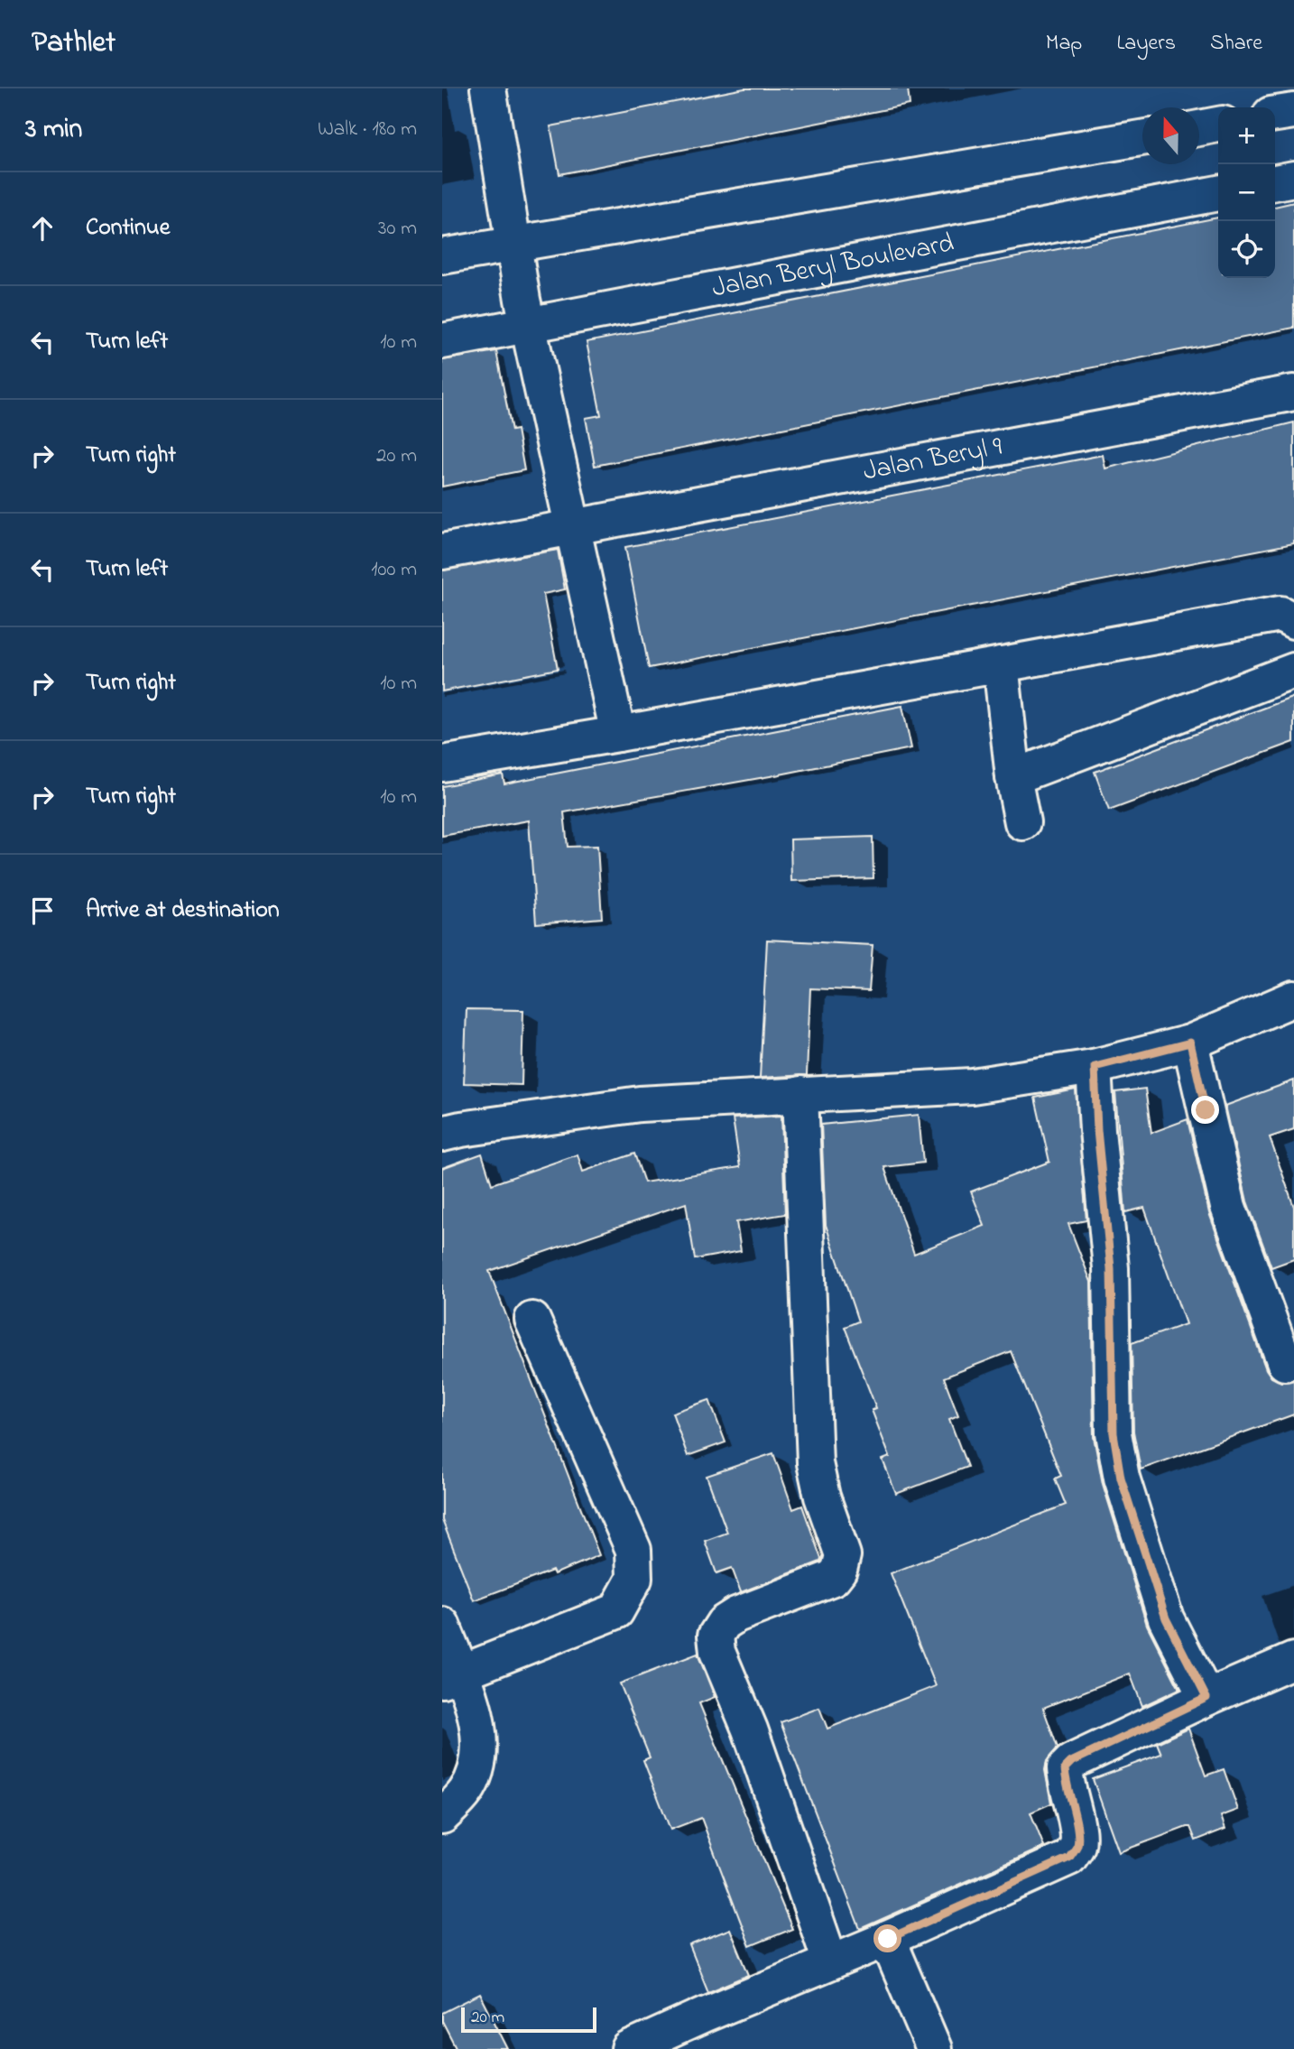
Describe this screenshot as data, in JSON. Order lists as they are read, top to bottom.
{
  "streets": {
    "street": ["Jalan Beryl Boulevard", "Jalan Beryl 9"]
  },
  "scale_bar": "20 m",
  "north": "top",
  "page": {
    "header": "Pathlet",
    "nav": ["Map", "Layers", "Share"],
    "heading": ["3 min", "Walk · 180 m"],
    "map_buttons": ["+", "−"],
    "list": [
      ["Continue", "30 m"],
      ["Turn left", "10 m"],
      ["Turn right", "20 m"],
      ["Turn left", "100 m"],
      ["Turn right", "10 m"],
      ["Turn right", "10 m"],
      "Arrive at destination"
    ],
    "scale": "20 m"
  }
}
